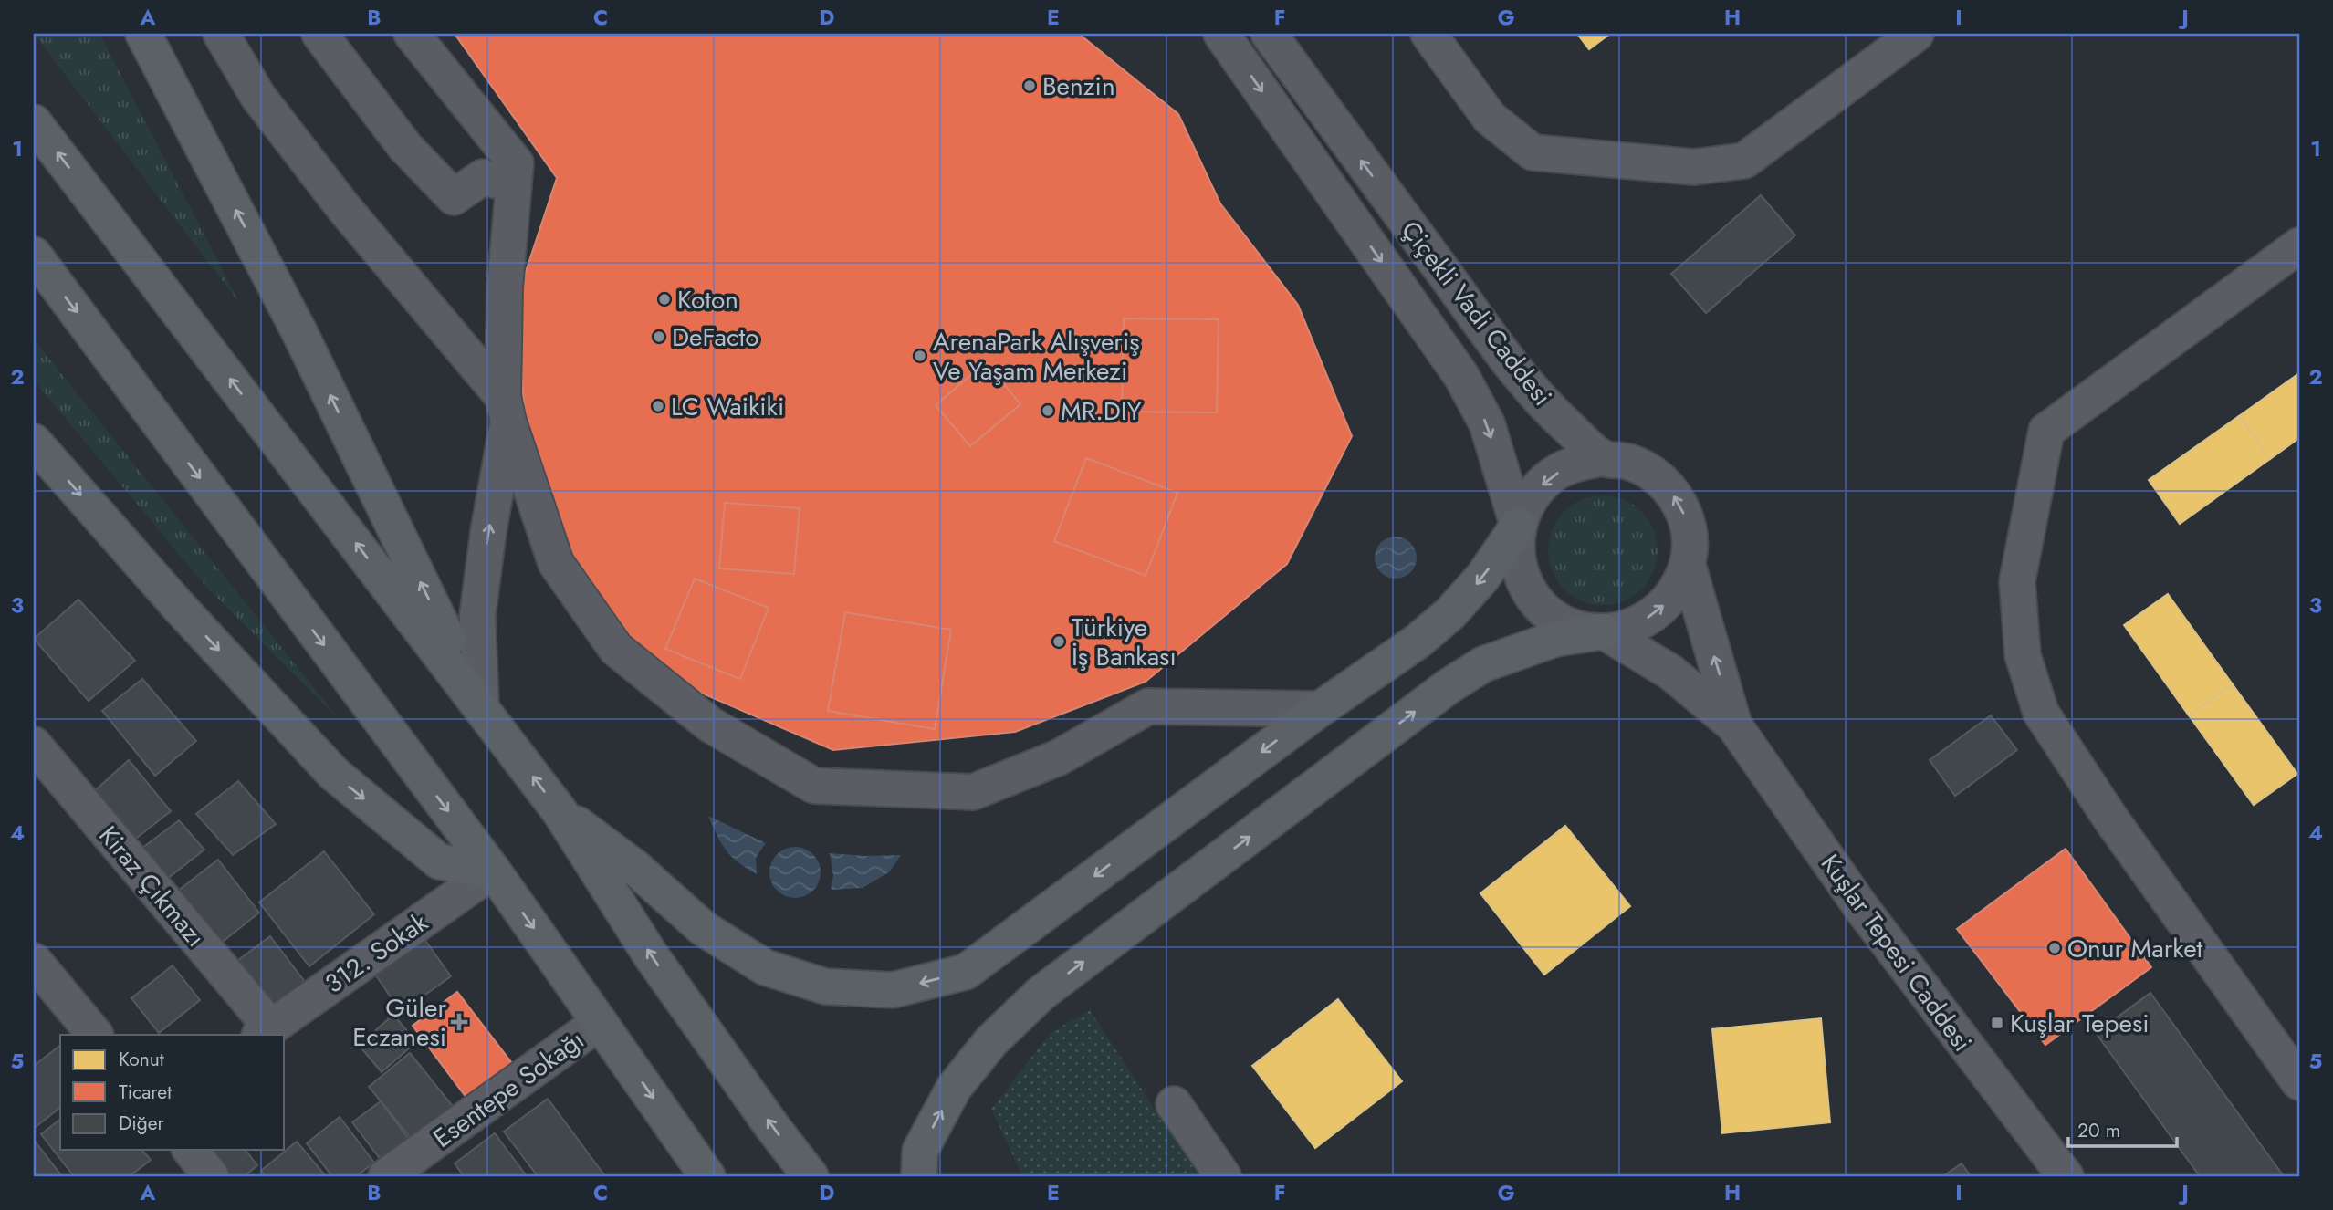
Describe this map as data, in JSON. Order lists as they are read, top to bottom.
{
  "streets": {
    "street": [
      "Çiçekli Vadi Caddesi",
      "Kiraz Çıkmazı",
      "312. Sokak",
      "Kuşlar Tepesi Caddesi",
      "Esentepe Sokağı"
    ]
  },
  "crossings": [
    ["Çiçekli Vadi Caddesi", "Kuşlar Tepesi Caddesi"],
    ["Kiraz Çıkmazı", "312. Sokak"]
  ],
  "places": {
    "other": [
      "Benzin",
      "Koton",
      "DeFacto",
      "ArenaPark Alışveriş Ve Yaşam Merkezi",
      "LC Waikiki",
      "MR.DIY",
      "Türkiye İş Bankası",
      "Onur Market"
    ],
    "health": ["Güler Eczanesi"],
    "transit": ["Kuşlar Tepesi"]
  },
  "legend": ["Konut", "Ticaret", "Diğer"],
  "scale_bar": "20 m",
  "grid": {
    "columns": [
      "A",
      "B",
      "C",
      "D",
      "E",
      "F",
      "G",
      "H",
      "I",
      "J"
    ],
    "rows": [
      "1",
      "2",
      "3",
      "4",
      "5"
    ]
  }
}
